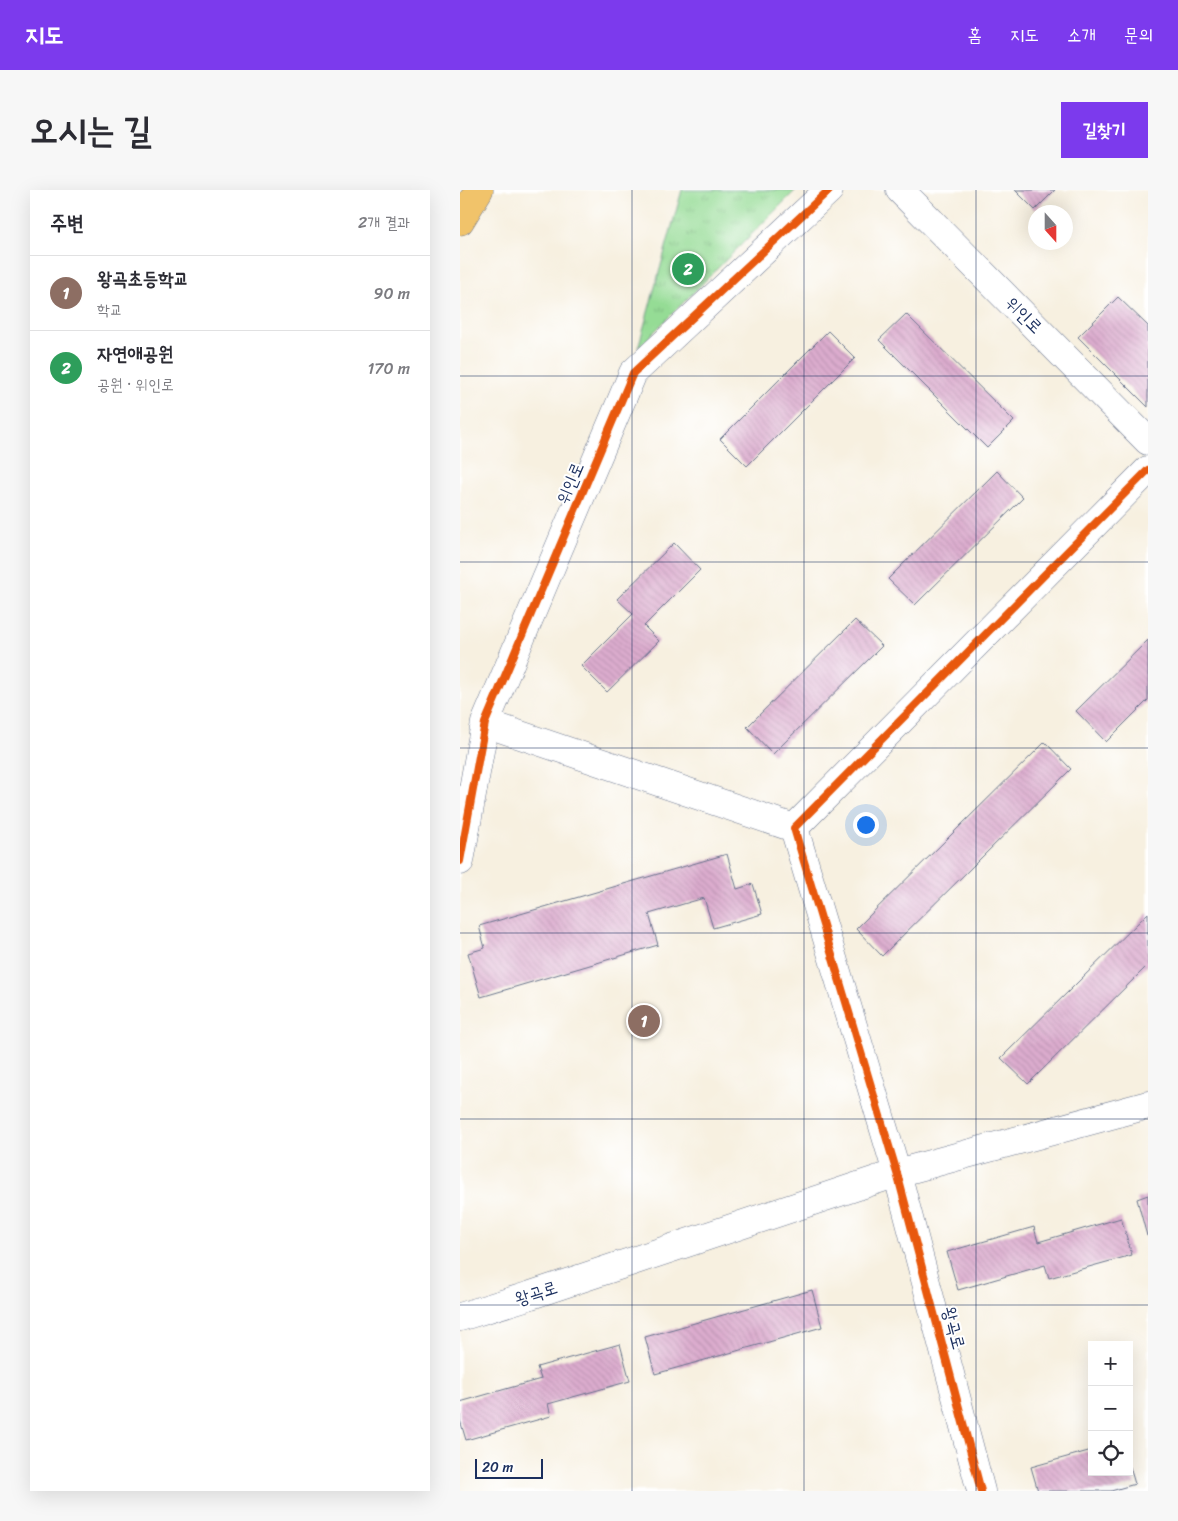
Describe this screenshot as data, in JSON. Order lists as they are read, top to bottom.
{
  "streets": {
    "street": ["위인로", "왕곡로"]
  },
  "scale_bar": "20 m",
  "north": "bottom",
  "page": {
    "header": "지도",
    "nav": [
      "홈",
      "지도",
      "소개",
      "문의"
    ],
    "title": "오시는 길",
    "buttons": "길찾기",
    "heading": ["주변", "2개 결과"],
    "pins": ["2", "1"],
    "list": [
      {
        "mark": "1",
        "name": "왕곡초등학교",
        "note": "학교",
        "value": "90 m"
      },
      {
        "mark": "2",
        "name": "자연애공원",
        "note": "공원 · 위인로",
        "value": "170 m"
      }
    ],
    "map_buttons": ["+", "−"],
    "scale": "20 m"
  }
}
